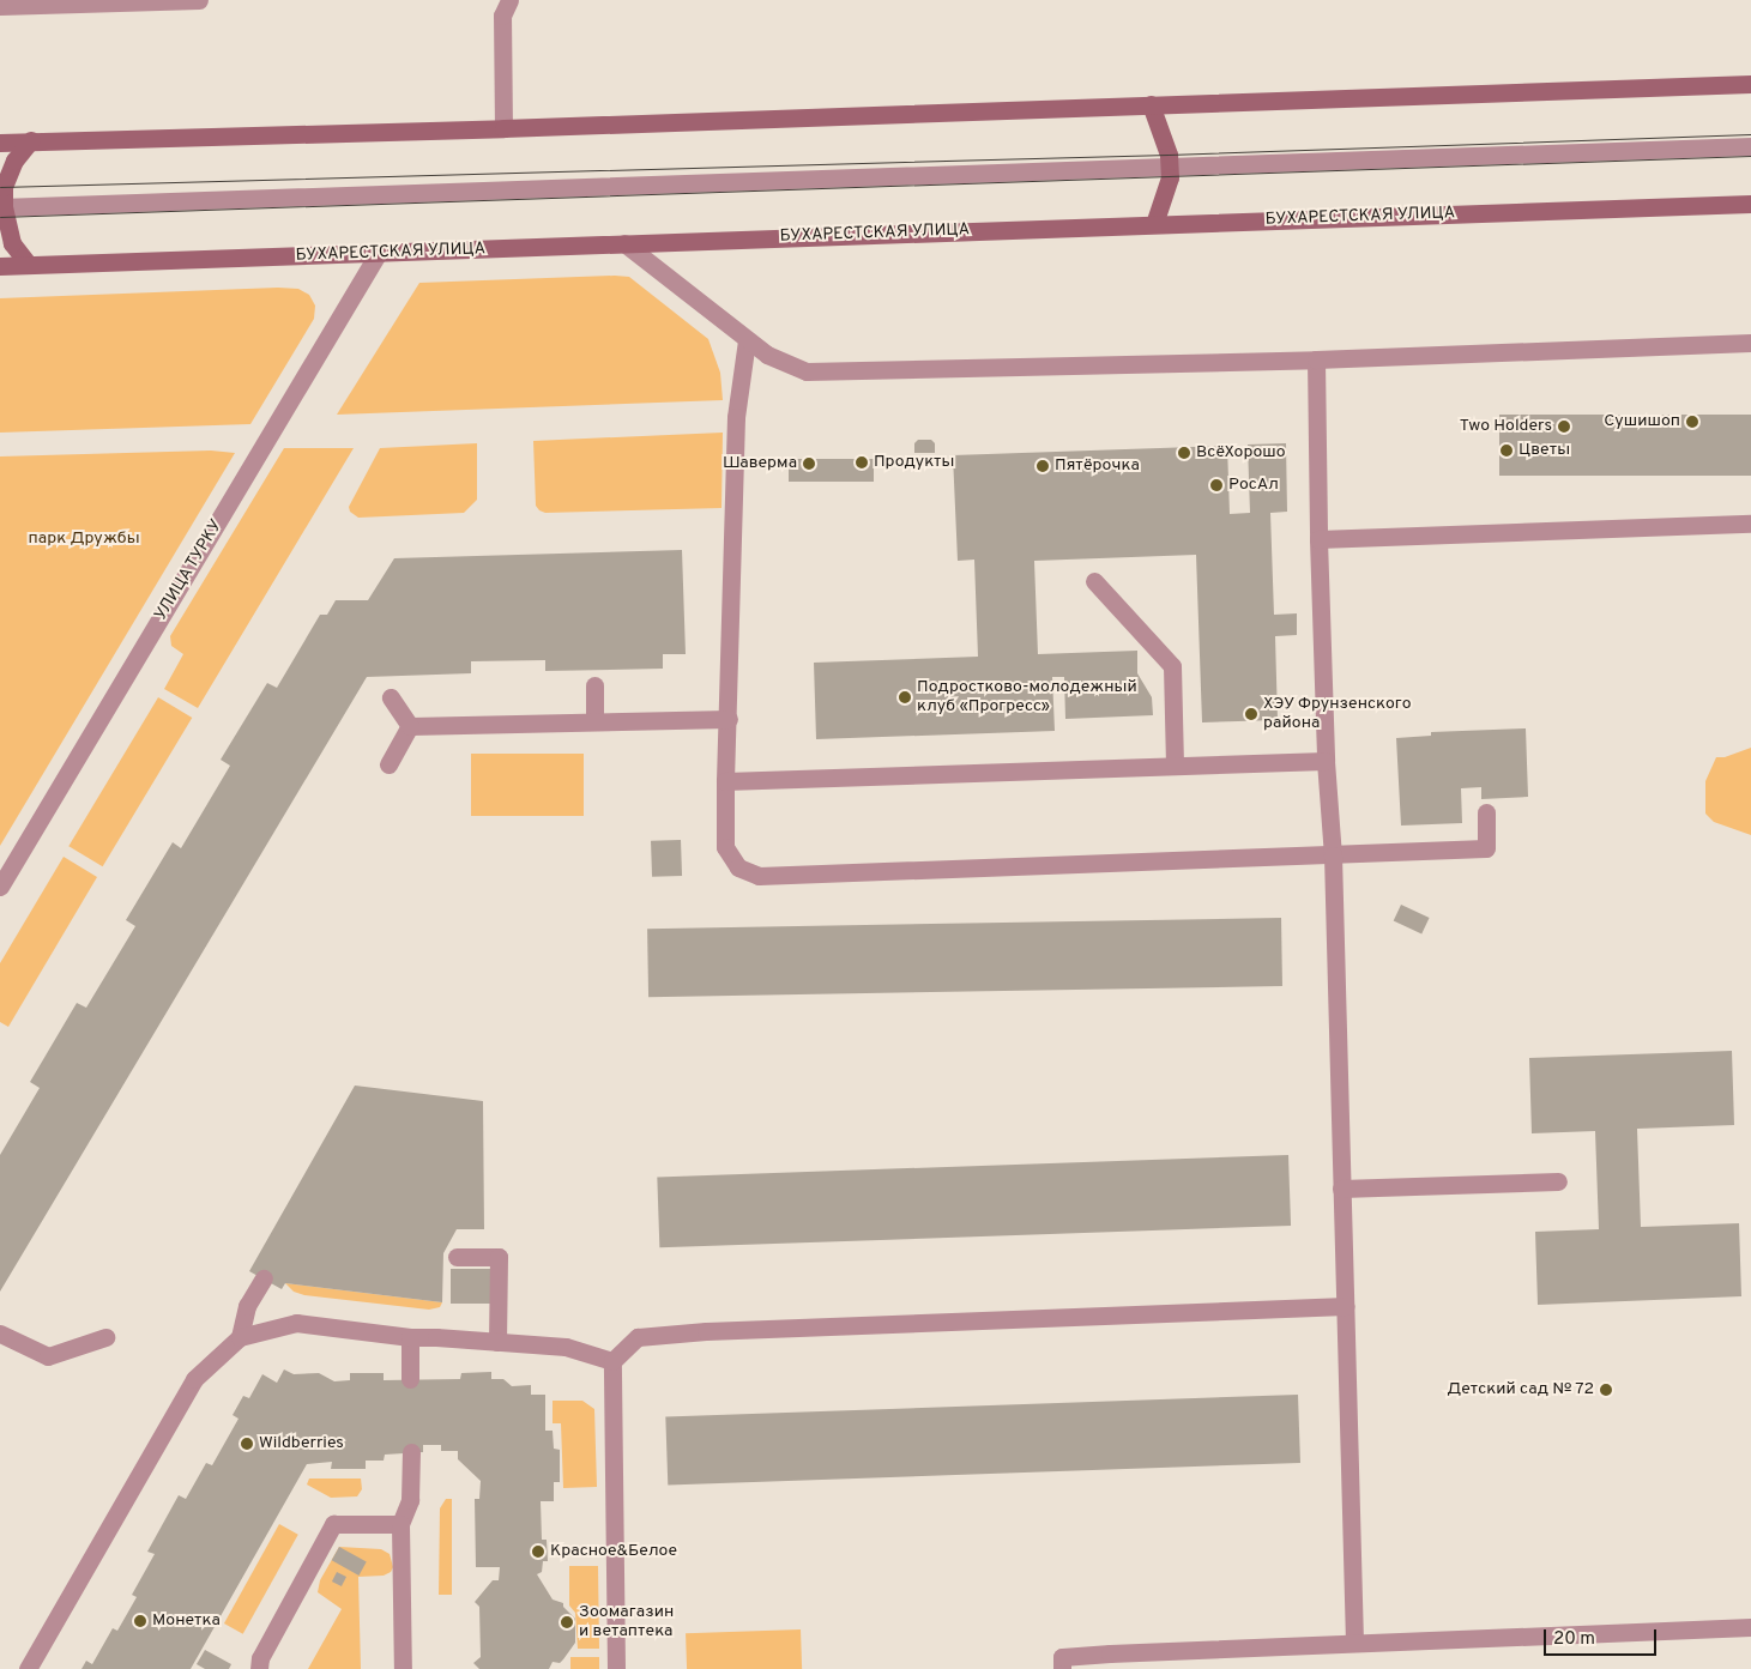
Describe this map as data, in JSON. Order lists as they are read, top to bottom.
{
  "streets": {
    "main road": ["БУХАРЕСТСКАЯ УЛИЦА"],
    "street": ["УЛИЦА ТУРКУ"]
  },
  "crossings": [
    ["БУХАРЕСТСКАЯ УЛИЦА", "УЛИЦА ТУРКУ"]
  ],
  "parks": ["парк Дружбы"],
  "places": [
    "Сушишоп",
    "Two Holders",
    "Цветы",
    "ВсёХорошо",
    "Продукты",
    "Шаверма",
    "Пятёрочка",
    "РосАл",
    "Подростково-молодежный клуб «Прогресс»",
    "ХЭУ Фрунзенского района",
    "Детский сад № 72",
    "Wildberries",
    "Красное&Белое",
    "Монетка",
    "Зоомагазин и ветаптека"
  ],
  "scale_bar": "20 m"
}
